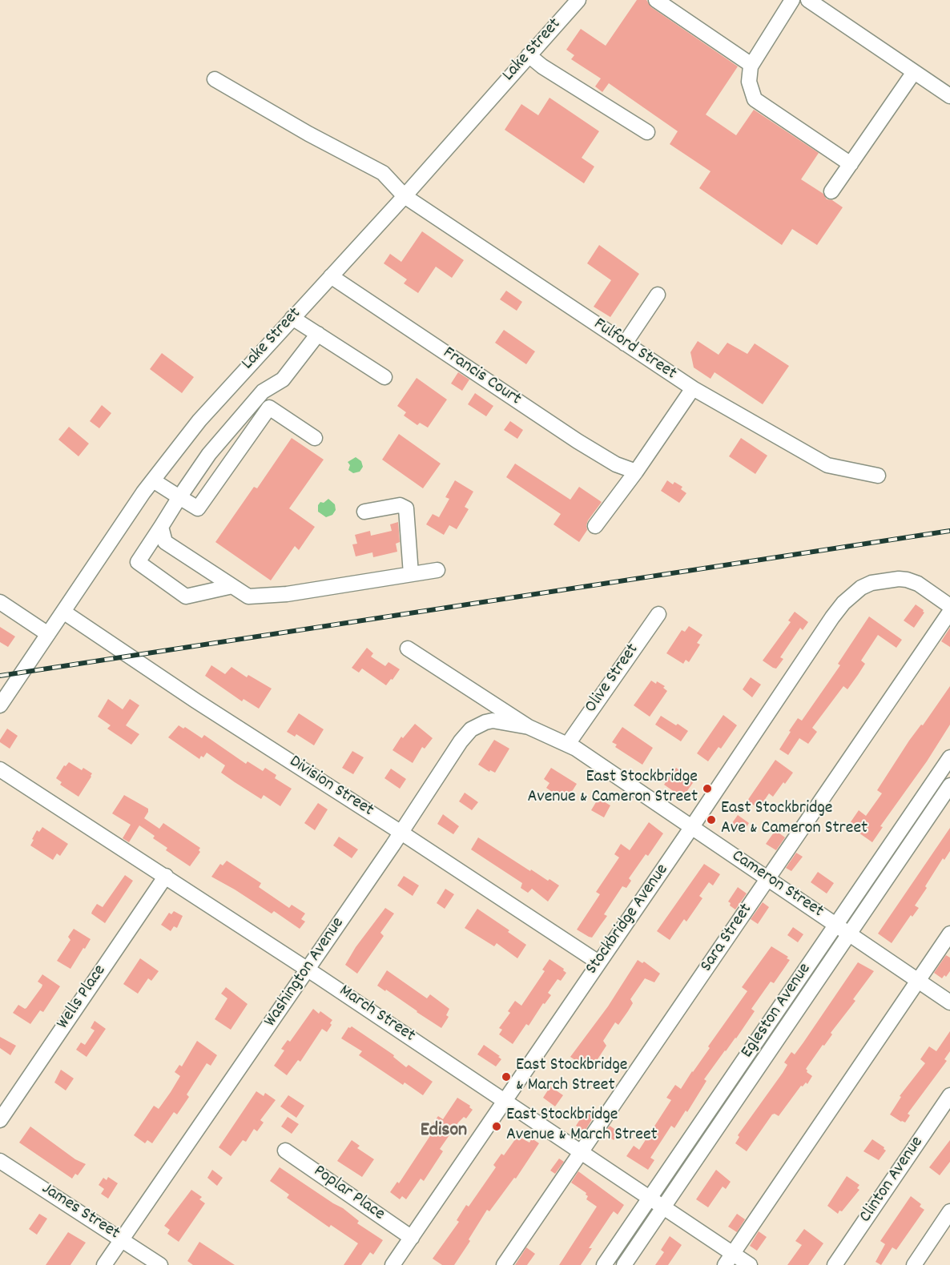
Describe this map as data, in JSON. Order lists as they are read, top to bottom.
{
  "streets": {
    "street": [
      "Lake Street",
      "Fulford Street",
      "Francis Court",
      "Olive Street",
      "Division Street",
      "Cameron Street",
      "Stockbridge Avenue",
      "Sara Street",
      "Washington Avenue",
      "Wells Place",
      "Egleston Avenue",
      "March Street",
      "Clinton Avenue",
      "Poplar Place",
      "James Street"
    ]
  },
  "crossings": [
    ["Lake Street", "Fulford Street"],
    ["Lake Street", "Francis Court"],
    ["Lake Street", "Division Street"],
    ["Olive Street", "Cameron Street"],
    ["Division Street", "Stockbridge Avenue"],
    ["Division Street", "Washington Avenue"],
    ["Cameron Street", "Stockbridge Avenue"],
    ["Cameron Street", "Sara Street"],
    ["Cameron Street", "Washington Avenue"],
    ["Cameron Street", "Egleston Avenue"],
    ["Stockbridge Avenue", "March Street"],
    ["Stockbridge Avenue", "Poplar Place"],
    ["Sara Street", "March Street"],
    ["Washington Avenue", "March Street"],
    ["Washington Avenue", "James Street"],
    ["Wells Place", "March Street"],
    ["Egleston Avenue", "March Street"]
  ],
  "districts": ["Edison"],
  "places": [
    "East Stockbridge Avenue & Cameron Street",
    "East Stockbridge Ave & Cameron Street",
    "East Stockbridge & March Street",
    "East Stockbridge Avenue & March Street"
  ]
}
